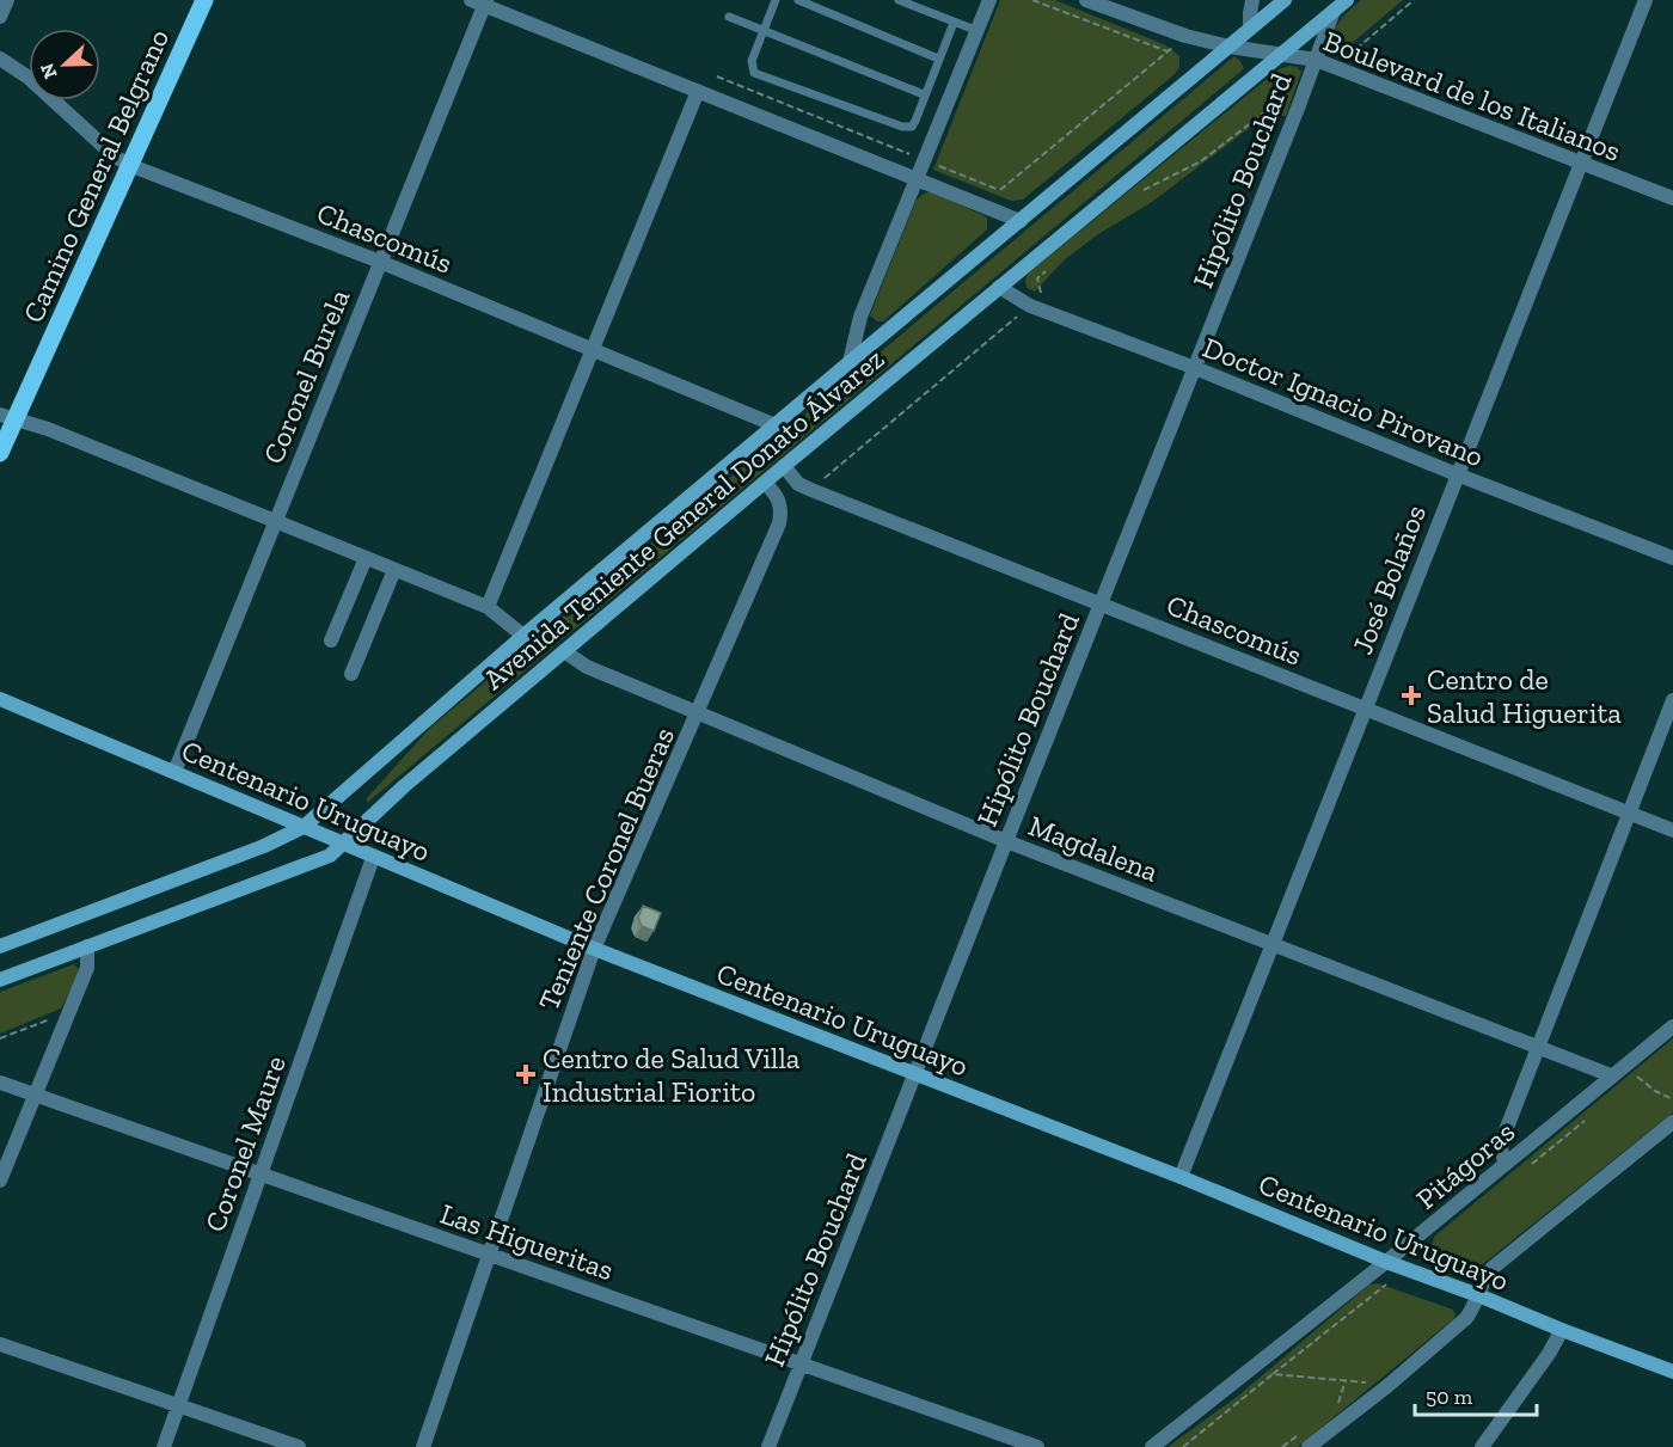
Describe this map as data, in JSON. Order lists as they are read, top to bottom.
{
  "streets": {
    "main road": ["Camino General Belgrano", "Avenida Teniente General Donato Álvarez", "Centenario Uruguayo"],
    "street": [
      "Boulevard de los Italianos",
      "Hipólito Bouchard",
      "Chascomús",
      "Coronel Burela",
      "Doctor Ignacio Pirovano",
      "José Bolaños",
      "Magdalena",
      "Teniente Coronel Bueras",
      "Coronel Maure",
      "Pitágoras",
      "Las Higueritas"
    ]
  },
  "crossings": [
    ["Boulevard de los Italianos", "Hipólito Bouchard"],
    ["Boulevard de los Italianos", "Avenida Teniente General Donato Álvarez"],
    ["Boulevard de los Italianos", "José Bolaños"],
    ["Camino General Belgrano", "Chascomús"],
    ["Hipólito Bouchard", "Chascomús"],
    ["Hipólito Bouchard", "Doctor Ignacio Pirovano"],
    ["Hipólito Bouchard", "Avenida Teniente General Donato Álvarez"],
    ["Hipólito Bouchard", "Centenario Uruguayo"],
    ["Hipólito Bouchard", "Magdalena"],
    ["Hipólito Bouchard", "Las Higueritas"],
    ["Chascomús", "Coronel Burela"],
    ["Chascomús", "Avenida Teniente General Donato Álvarez"],
    ["Chascomús", "José Bolaños"],
    ["Coronel Burela", "Centenario Uruguayo"],
    ["Doctor Ignacio Pirovano", "Avenida Teniente General Donato Álvarez"],
    ["Doctor Ignacio Pirovano", "José Bolaños"],
    ["Avenida Teniente General Donato Álvarez", "Centenario Uruguayo"],
    ["Avenida Teniente General Donato Álvarez", "Magdalena"],
    ["José Bolaños", "Centenario Uruguayo"],
    ["José Bolaños", "Magdalena"],
    ["Centenario Uruguayo", "Teniente Coronel Bueras"],
    ["Centenario Uruguayo", "Coronel Maure"],
    ["Centenario Uruguayo", "Pitágoras"],
    ["Magdalena", "Teniente Coronel Bueras"],
    ["Magdalena", "Pitágoras"],
    ["Teniente Coronel Bueras", "Las Higueritas"],
    ["Coronel Maure", "Las Higueritas"]
  ],
  "places": {
    "health": ["Centro de Salud Higuerita", "Centro de Salud Villa Industrial Fiorito"]
  },
  "scale_bar": "50 m",
  "north": "left"
}
